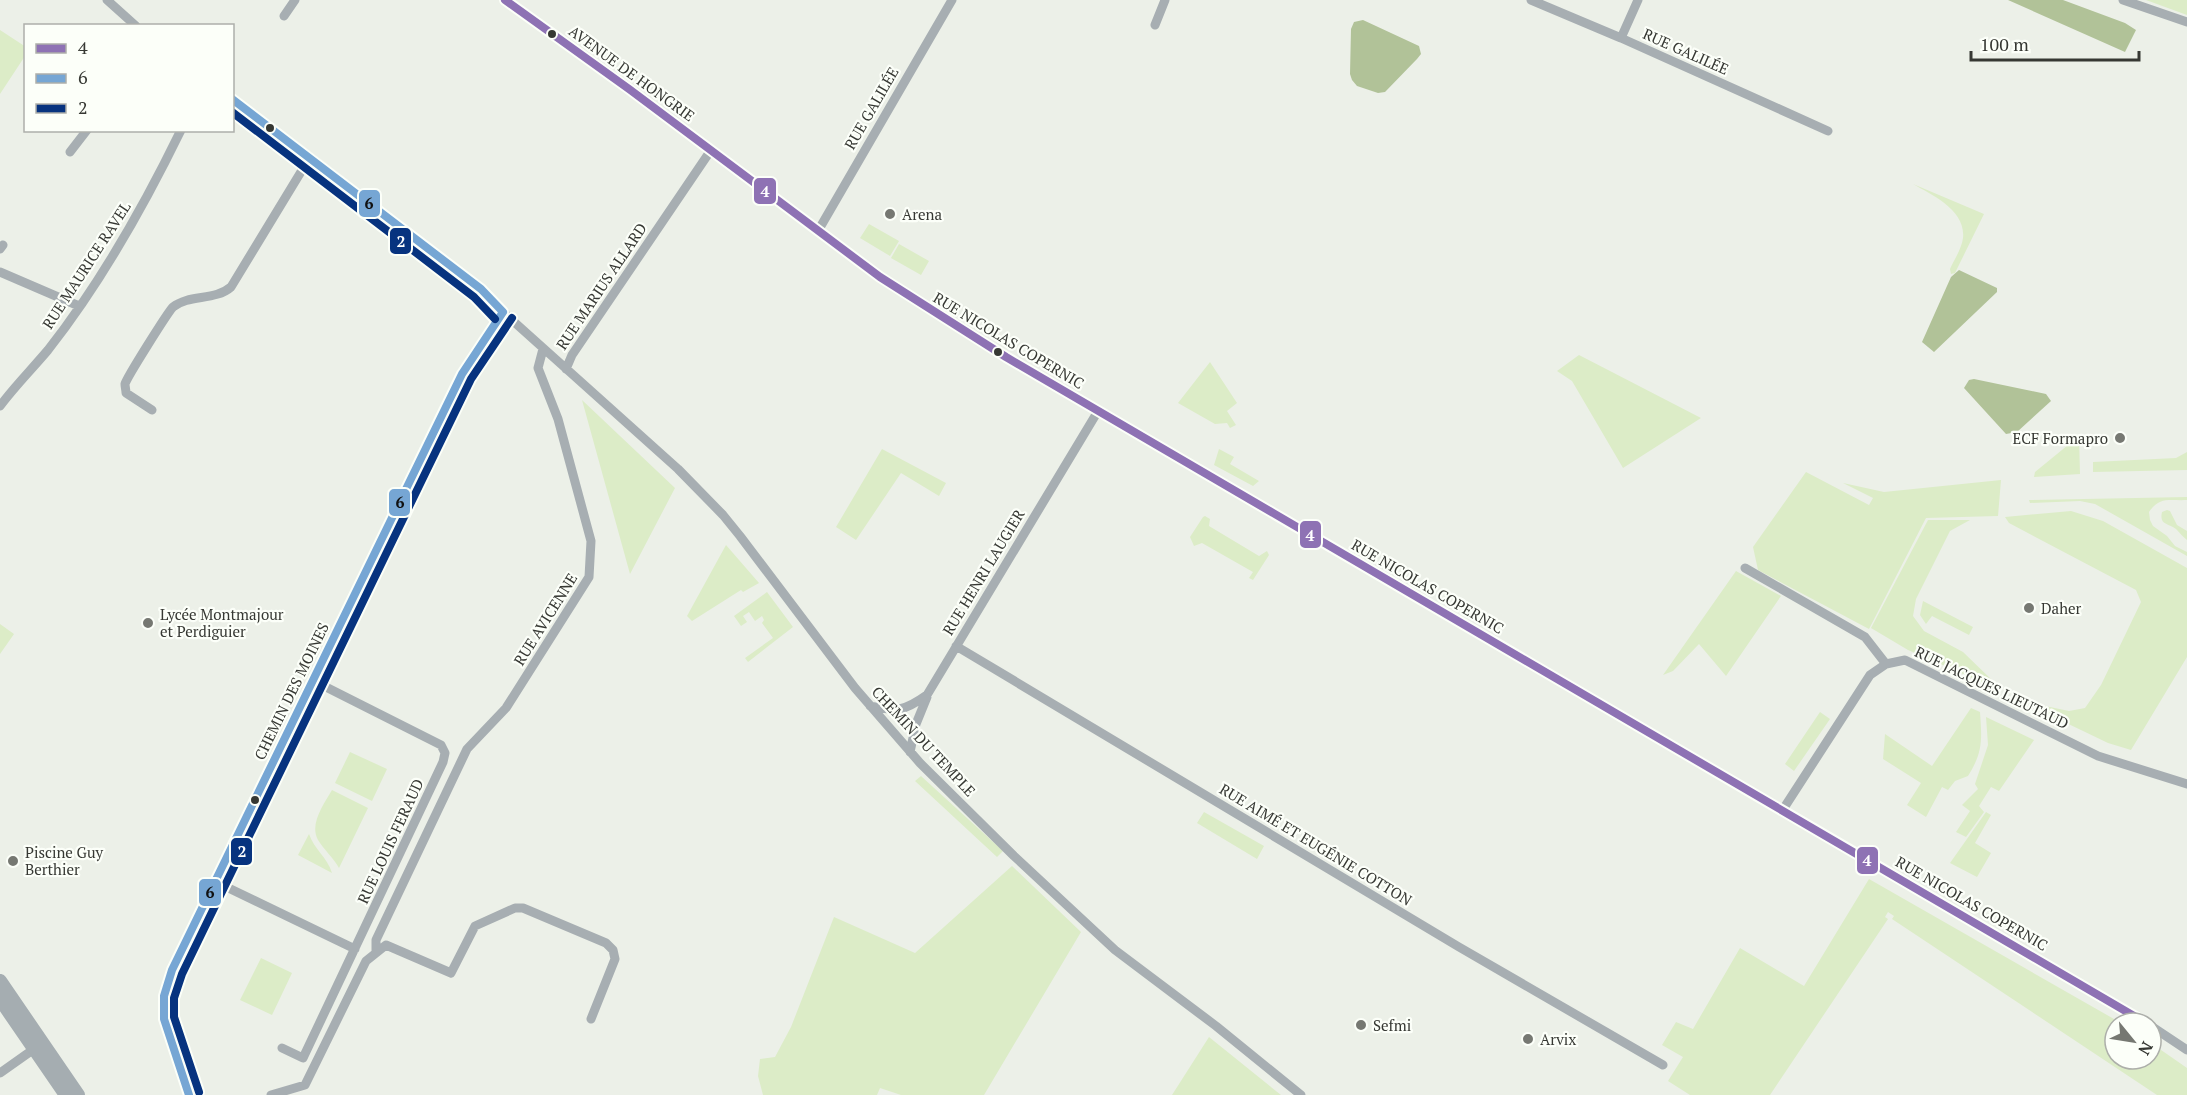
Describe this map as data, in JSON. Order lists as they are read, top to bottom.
{
  "streets": {
    "street": [
      "RUE GALILÉE",
      "AVENUE DE HONGRIE",
      "RUE MAURICE RAVEL",
      "RUE MARIUS ALLARD",
      "RUE NICOLAS COPERNIC",
      "RUE HENRI LAUGIER",
      "RUE AVICENNE",
      "RUE JACQUES LIEUTAUD",
      "CHEMIN DES MOINES",
      "CHEMIN DU TEMPLE",
      "RUE LOUIS FERAUD",
      "RUE AIMÉ ET EUGÉNIE COTTON"
    ]
  },
  "crossings": [
    ["RUE GALILÉE", "RUE NICOLAS COPERNIC"],
    ["AVENUE DE HONGRIE", "RUE MARIUS ALLARD"],
    ["AVENUE DE HONGRIE", "RUE NICOLAS COPERNIC"],
    ["RUE MARIUS ALLARD", "RUE NICOLAS COPERNIC"],
    ["RUE MARIUS ALLARD", "RUE AVICENNE"],
    ["RUE MARIUS ALLARD", "CHEMIN DES MOINES"],
    ["RUE MARIUS ALLARD", "CHEMIN DU TEMPLE"],
    ["RUE NICOLAS COPERNIC", "RUE HENRI LAUGIER"],
    ["RUE HENRI LAUGIER", "CHEMIN DU TEMPLE"],
    ["RUE HENRI LAUGIER", "RUE AIMÉ ET EUGÉNIE COTTON"],
    ["CHEMIN DES MOINES", "RUE LOUIS FERAUD"]
  ],
  "places": [
    "Arena",
    "ECF Formapro",
    "Daher",
    "Lycée Montmajour et Perdiguier",
    "Piscine Guy Berthier",
    "Sefmi",
    "Arvix"
  ],
  "lines": ["transit line 4", "transit line 6", "transit line 2"],
  "legend": ["4", "6", "2"],
  "scale_bar": "100 m",
  "north": "bottom right"
}
